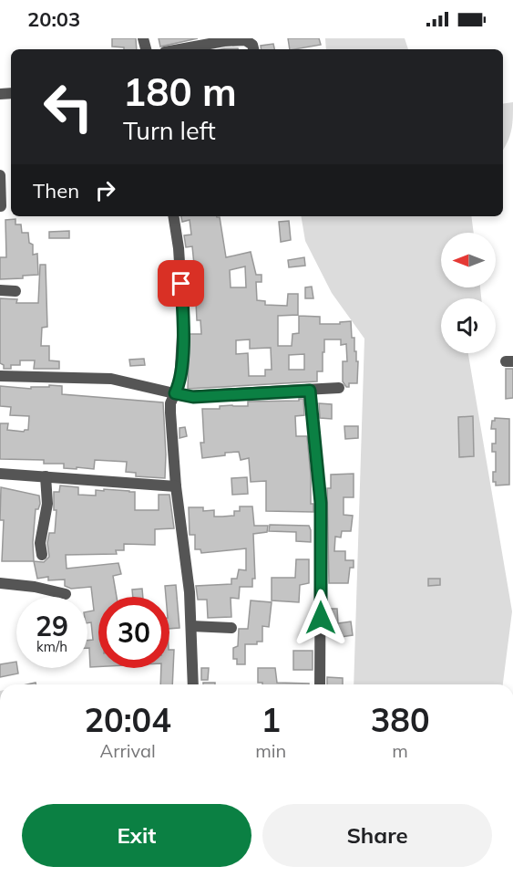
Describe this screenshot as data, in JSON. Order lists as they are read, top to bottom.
{
  "north": "left",
  "page": {
    "status": "20:03",
    "turn": ["180 m", "Turn left"],
    "then": "Then",
    "speed": "29 km/h",
    "limit": "30",
    "eta": [
      "20:04",
      "Arrival",
      "1",
      "min",
      "380",
      "m"
    ],
    "buttons": ["Exit", "Share"]
  }
}
